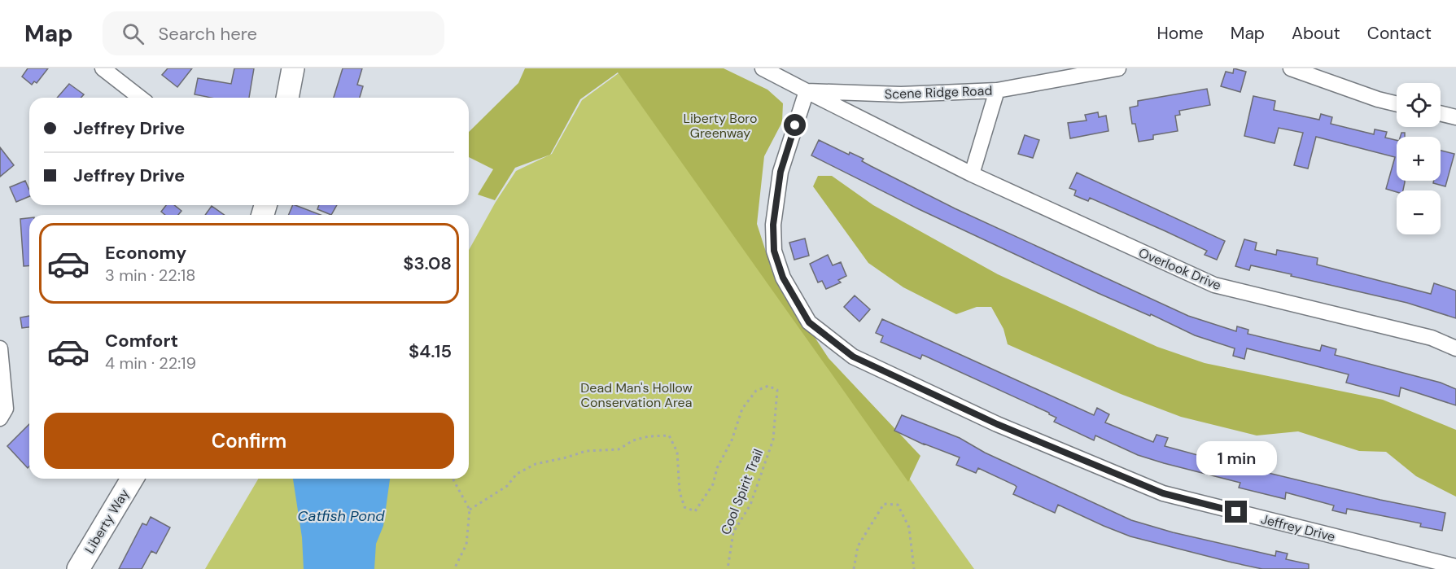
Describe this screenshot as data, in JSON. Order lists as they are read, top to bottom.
{
  "streets": {
    "street": [
      "Scene Ridge Road",
      "Overlook Drive",
      "Liberty Way",
      "Jeffrey Drive"
    ],
    "path": ["Cool Spirit Trail"]
  },
  "crossings": [
    ["Scene Ridge Road", "Overlook Drive"],
    ["Scene Ridge Road", "Jeffrey Drive"],
    ["Overlook Drive", "Jeffrey Drive"]
  ],
  "water": ["Catfish Pond"],
  "parks": ["Liberty Boro Greenway", "Dead Man's Hollow Conservation Area"],
  "page": {
    "header": "Map",
    "search": "Search here",
    "nav": [
      "Home",
      "Map",
      "About",
      "Contact"
    ],
    "map_buttons": ["+", "−"],
    "banner": ["Jeffrey Drive", "Jeffrey Drive"],
    "list": [
      {
        "name": "Economy",
        "note": "3 min · 22:18",
        "value": "$3.08"
      },
      {
        "name": "Comfort",
        "note": "4 min · 22:19",
        "value": "$4.15"
      }
    ],
    "buttons": "Confirm",
    "bubble": "1 min"
  }
}
